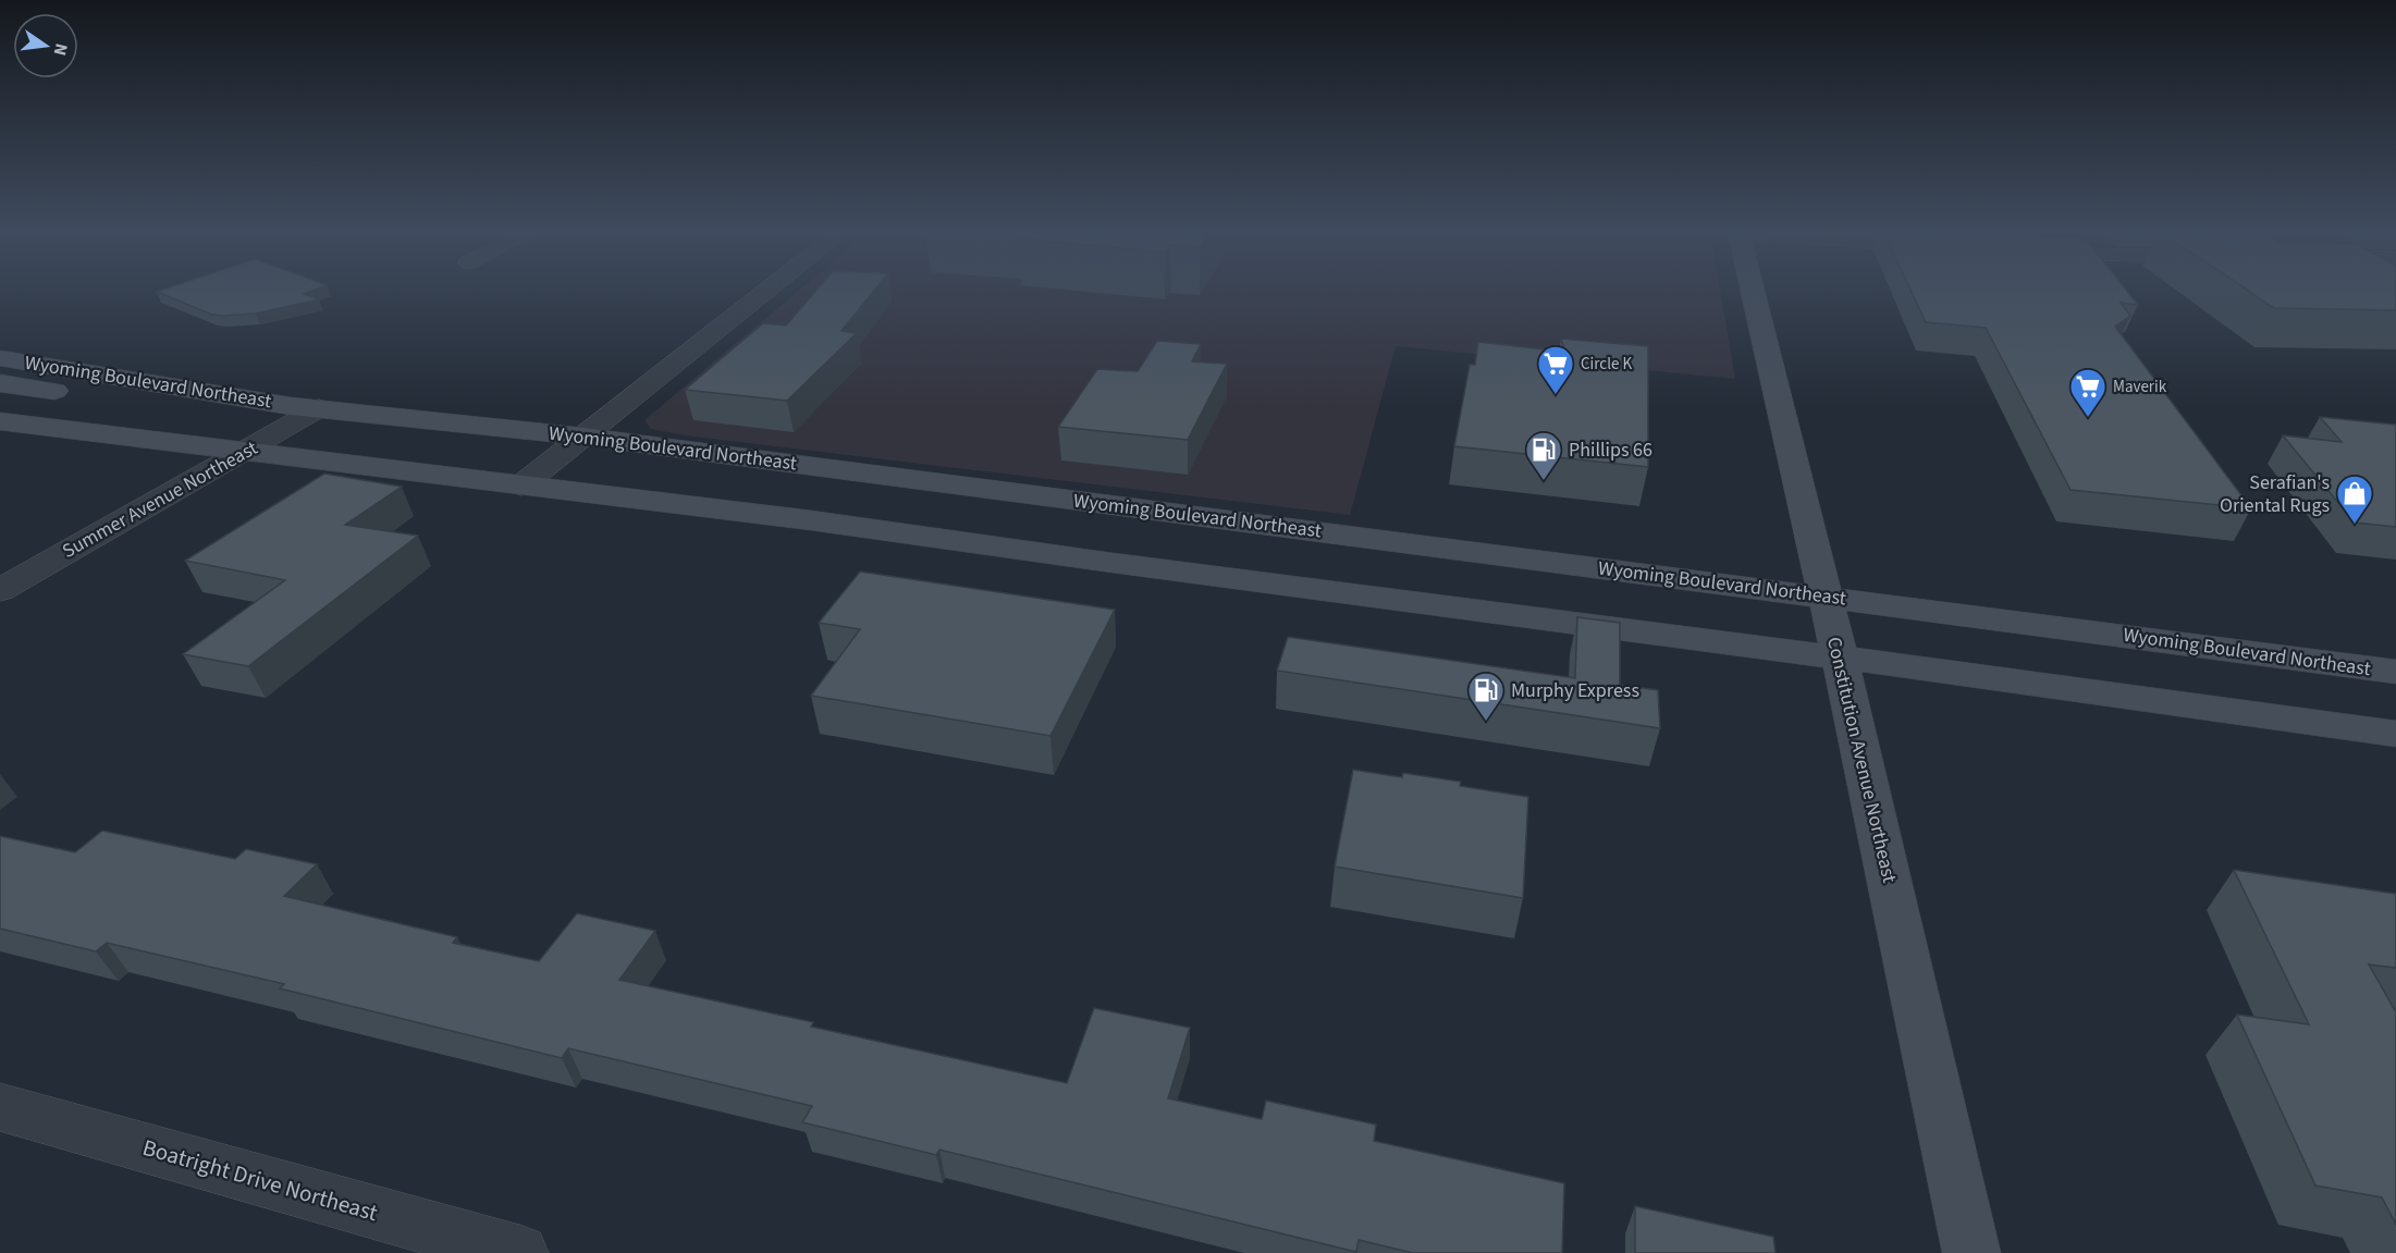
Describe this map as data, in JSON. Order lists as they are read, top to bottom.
{
  "streets": {
    "main road": ["Wyoming Boulevard Northeast", "Constitution Avenue Northeast"],
    "street": ["Summer Avenue Northeast", "Boatright Drive Northeast"]
  },
  "crossings": [
    ["Wyoming Boulevard Northeast", "Summer Avenue Northeast"],
    ["Wyoming Boulevard Northeast", "Constitution Avenue Northeast"]
  ],
  "places": {
    "supermarket": ["Circle K", "Maverik"],
    "fuel station": ["Phillips 66", "Murphy Express"],
    "shop": ["Serafian's Oriental Rugs"]
  },
  "north": "right"
}
